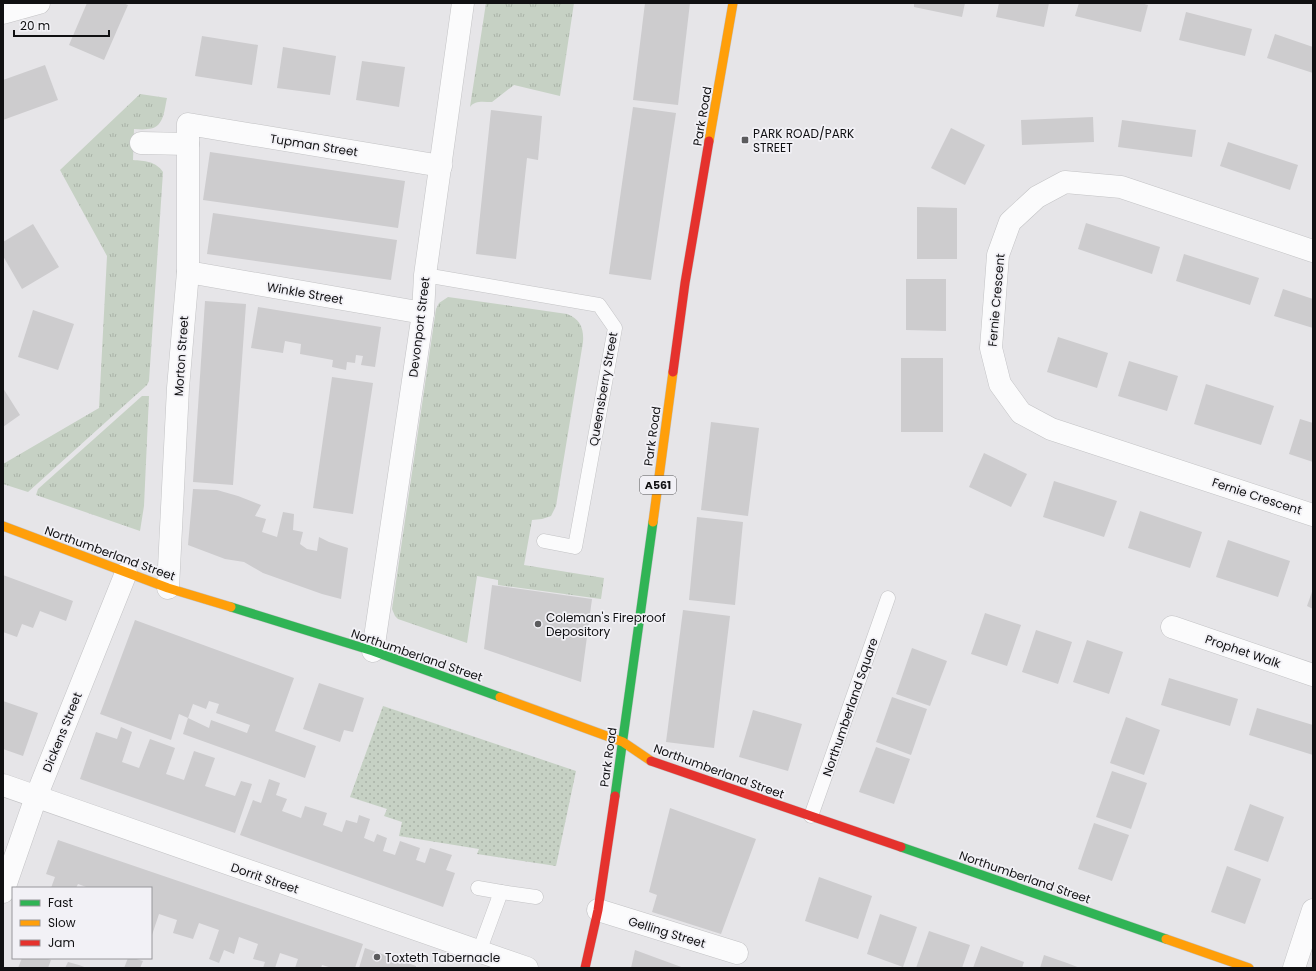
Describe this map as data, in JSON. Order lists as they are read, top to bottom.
{
  "streets": {
    "main road": ["Park Road", "A561", "Northumberland Street"],
    "street": [
      "Tupman Street",
      "Winkle Street",
      "Fernie Crescent",
      "Devonport Street",
      "Morton Street",
      "Prophet Walk",
      "Dickens Street",
      "Dorrit Street",
      "Gelling Street"
    ],
    "lane": ["Queensberry Street", "Northumberland Square"]
  },
  "crossings": [
    ["Park Road", "Northumberland Street"],
    ["Park Road", "Gelling Street"],
    ["Tupman Street", "Devonport Street"],
    ["Tupman Street", "Morton Street"],
    ["Winkle Street", "Devonport Street"],
    ["Winkle Street", "Morton Street"],
    ["Devonport Street", "Queensberry Street"],
    ["Devonport Street", "Northumberland Street"],
    ["Morton Street", "Northumberland Street"],
    ["Northumberland Street", "Northumberland Square"],
    ["Northumberland Street", "Dickens Street"],
    ["Dickens Street", "Dorrit Street"]
  ],
  "places": {
    "transit": ["PARK ROAD/PARK STREET"],
    "other": ["Coleman's Fireproof Depository", "Toxteth Tabernacle"]
  },
  "legend": ["Fast", "Slow", "Jam"],
  "scale_bar": "20 m"
}
